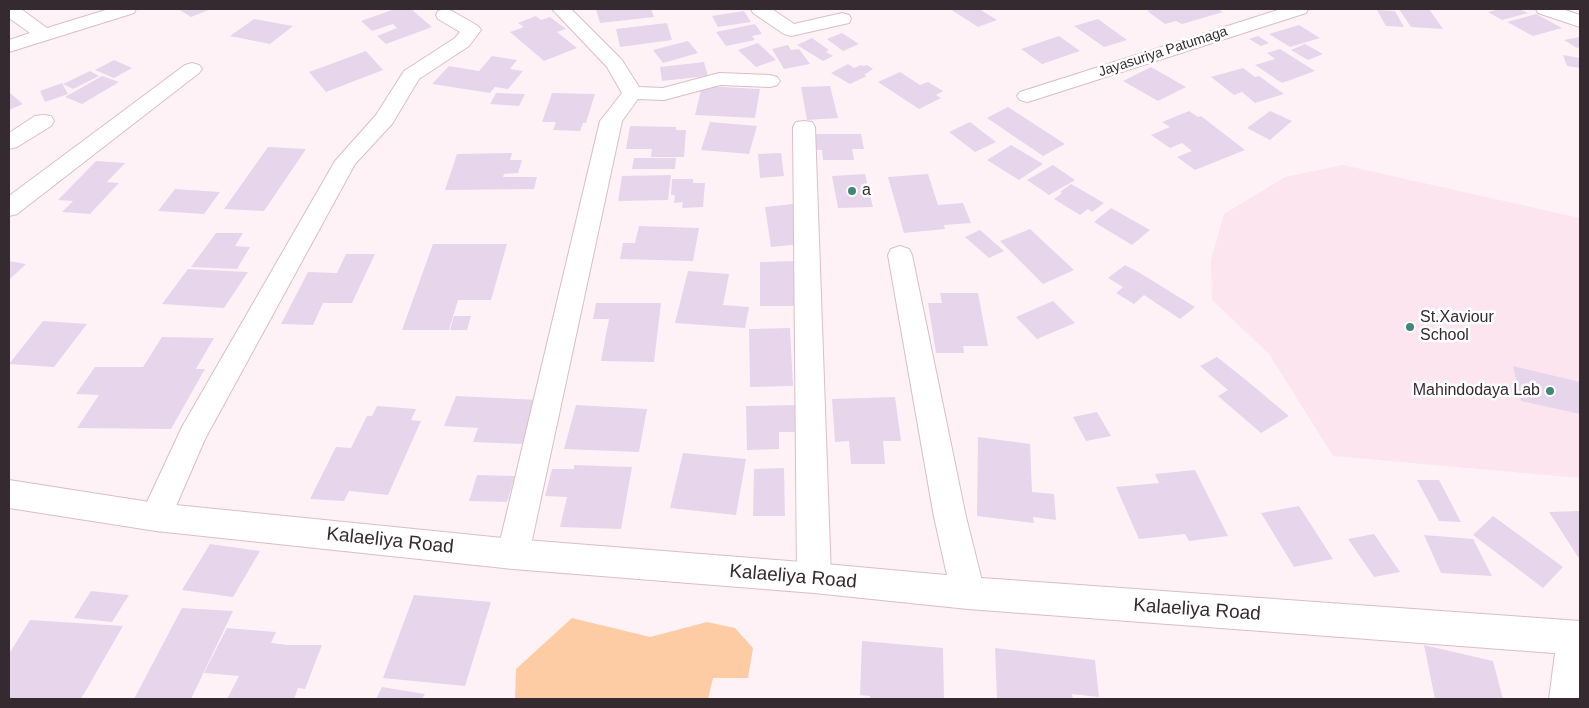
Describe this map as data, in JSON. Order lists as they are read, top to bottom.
{
  "streets": {
    "street": ["Jayasuriya Patumaga", "Kalaeliya Road"]
  },
  "places": ["a", "St.Xaviour School", "Mahindodaya Lab"]
}
